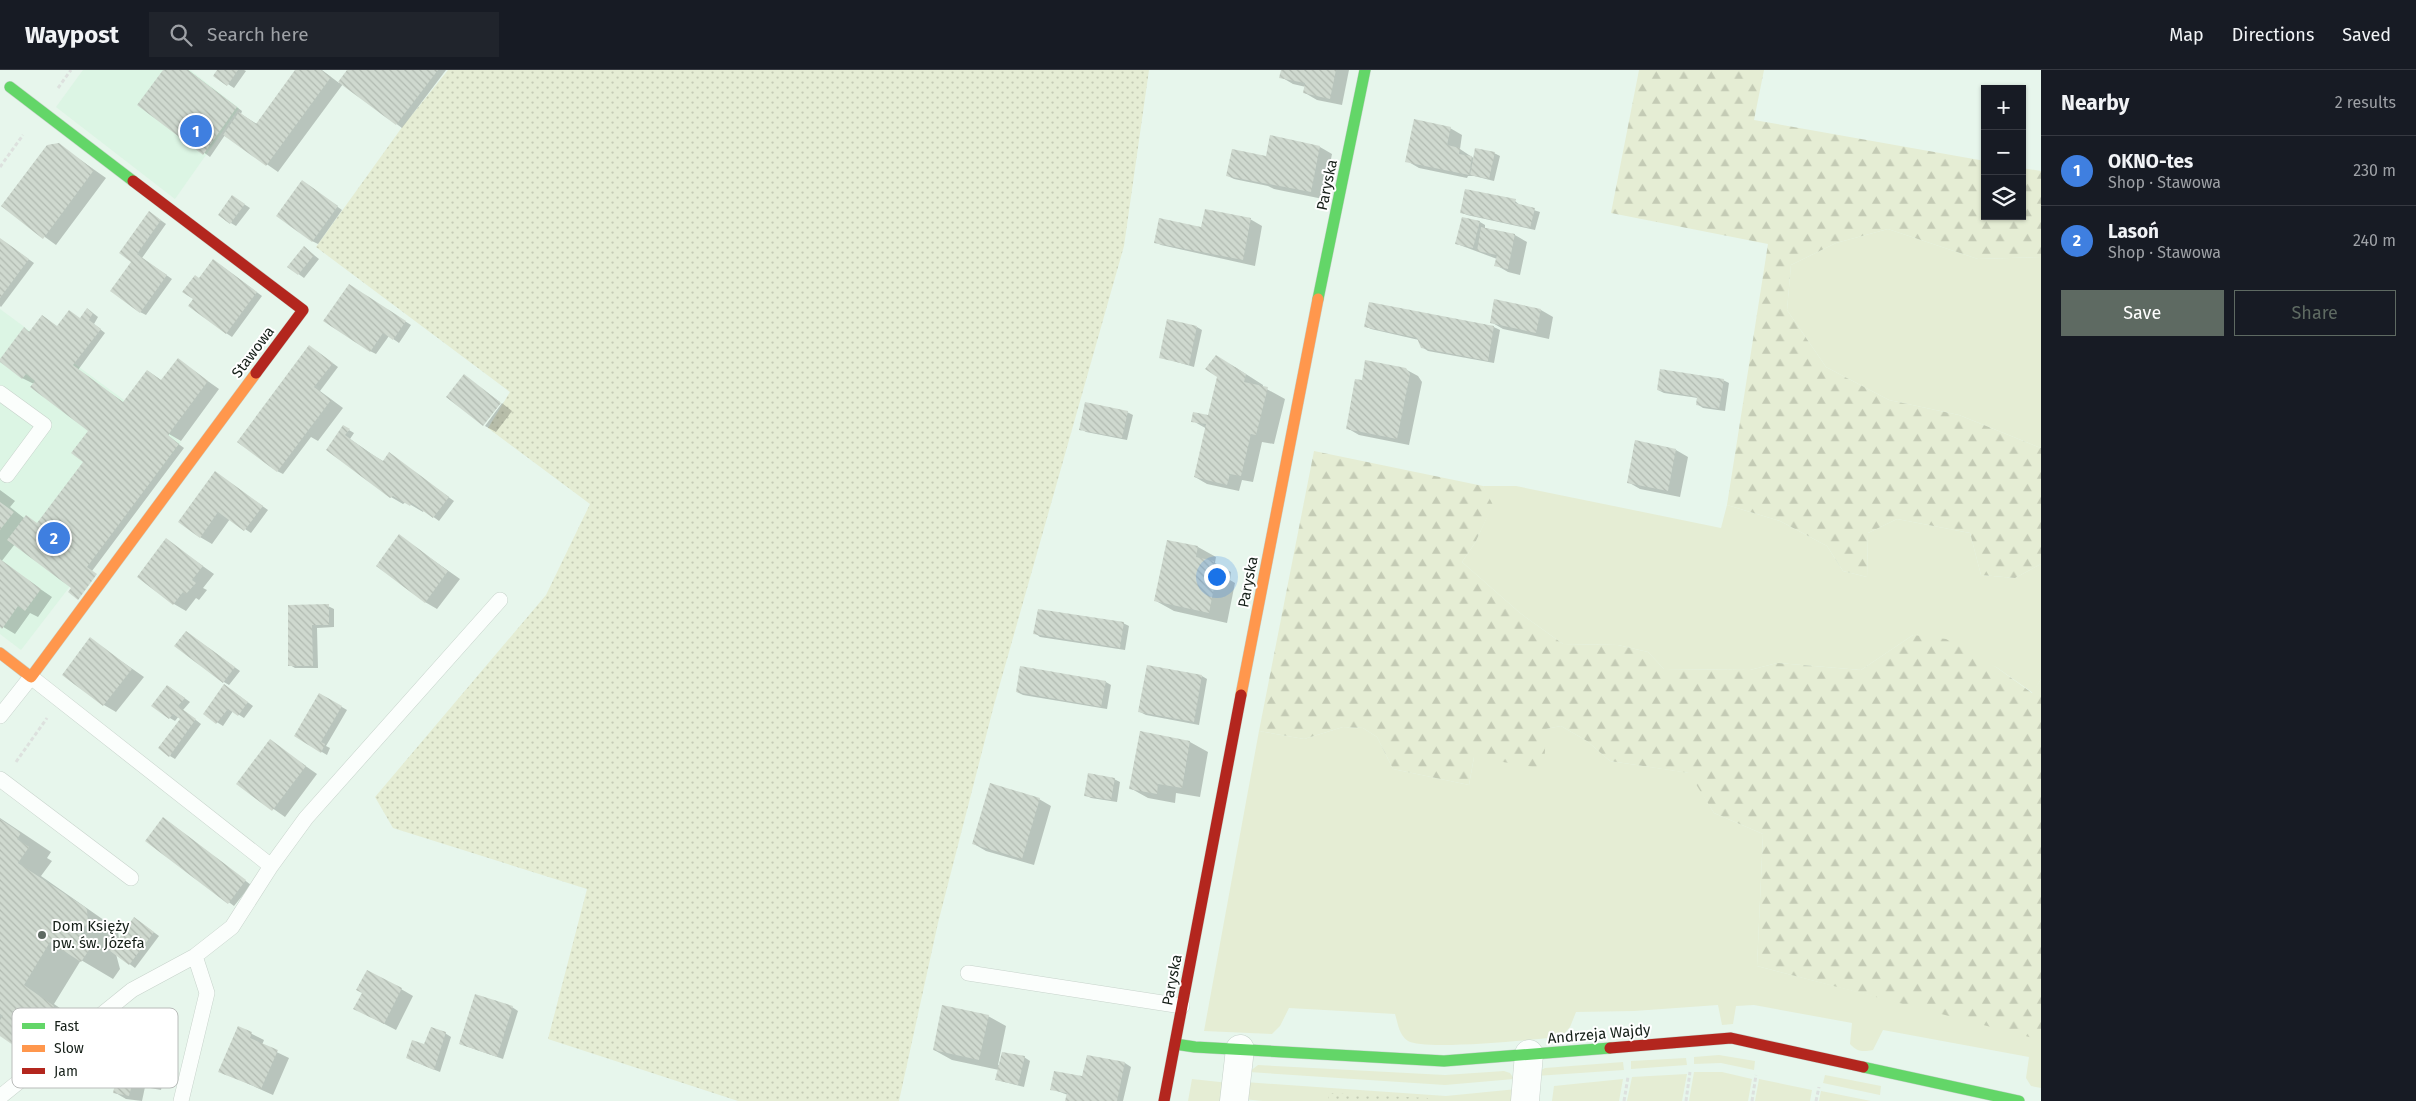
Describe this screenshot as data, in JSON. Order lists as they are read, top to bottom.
{
  "streets": {
    "street": ["Paryska", "Stawowa", "Andrzeja Wajdy"]
  },
  "crossings": [
    ["Paryska", "Andrzeja Wajdy"]
  ],
  "places": ["Dom Księży pw. św. Józefa"],
  "legend": ["Fast", "Slow", "Jam"],
  "page": {
    "header": "Waypost",
    "search": "Search here",
    "nav": ["Map", "Directions", "Saved"],
    "heading": ["Nearby", "2 results"],
    "map_buttons": ["+", "−"],
    "pins": ["1", "2"],
    "list": [
      {
        "mark": "1",
        "name": "OKNO-tes",
        "note": "Shop · Stawowa",
        "value": "230 m"
      },
      {
        "mark": "2",
        "name": "Lasoń",
        "note": "Shop · Stawowa",
        "value": "240 m"
      }
    ],
    "buttons": ["Save", "Share"]
  }
}
